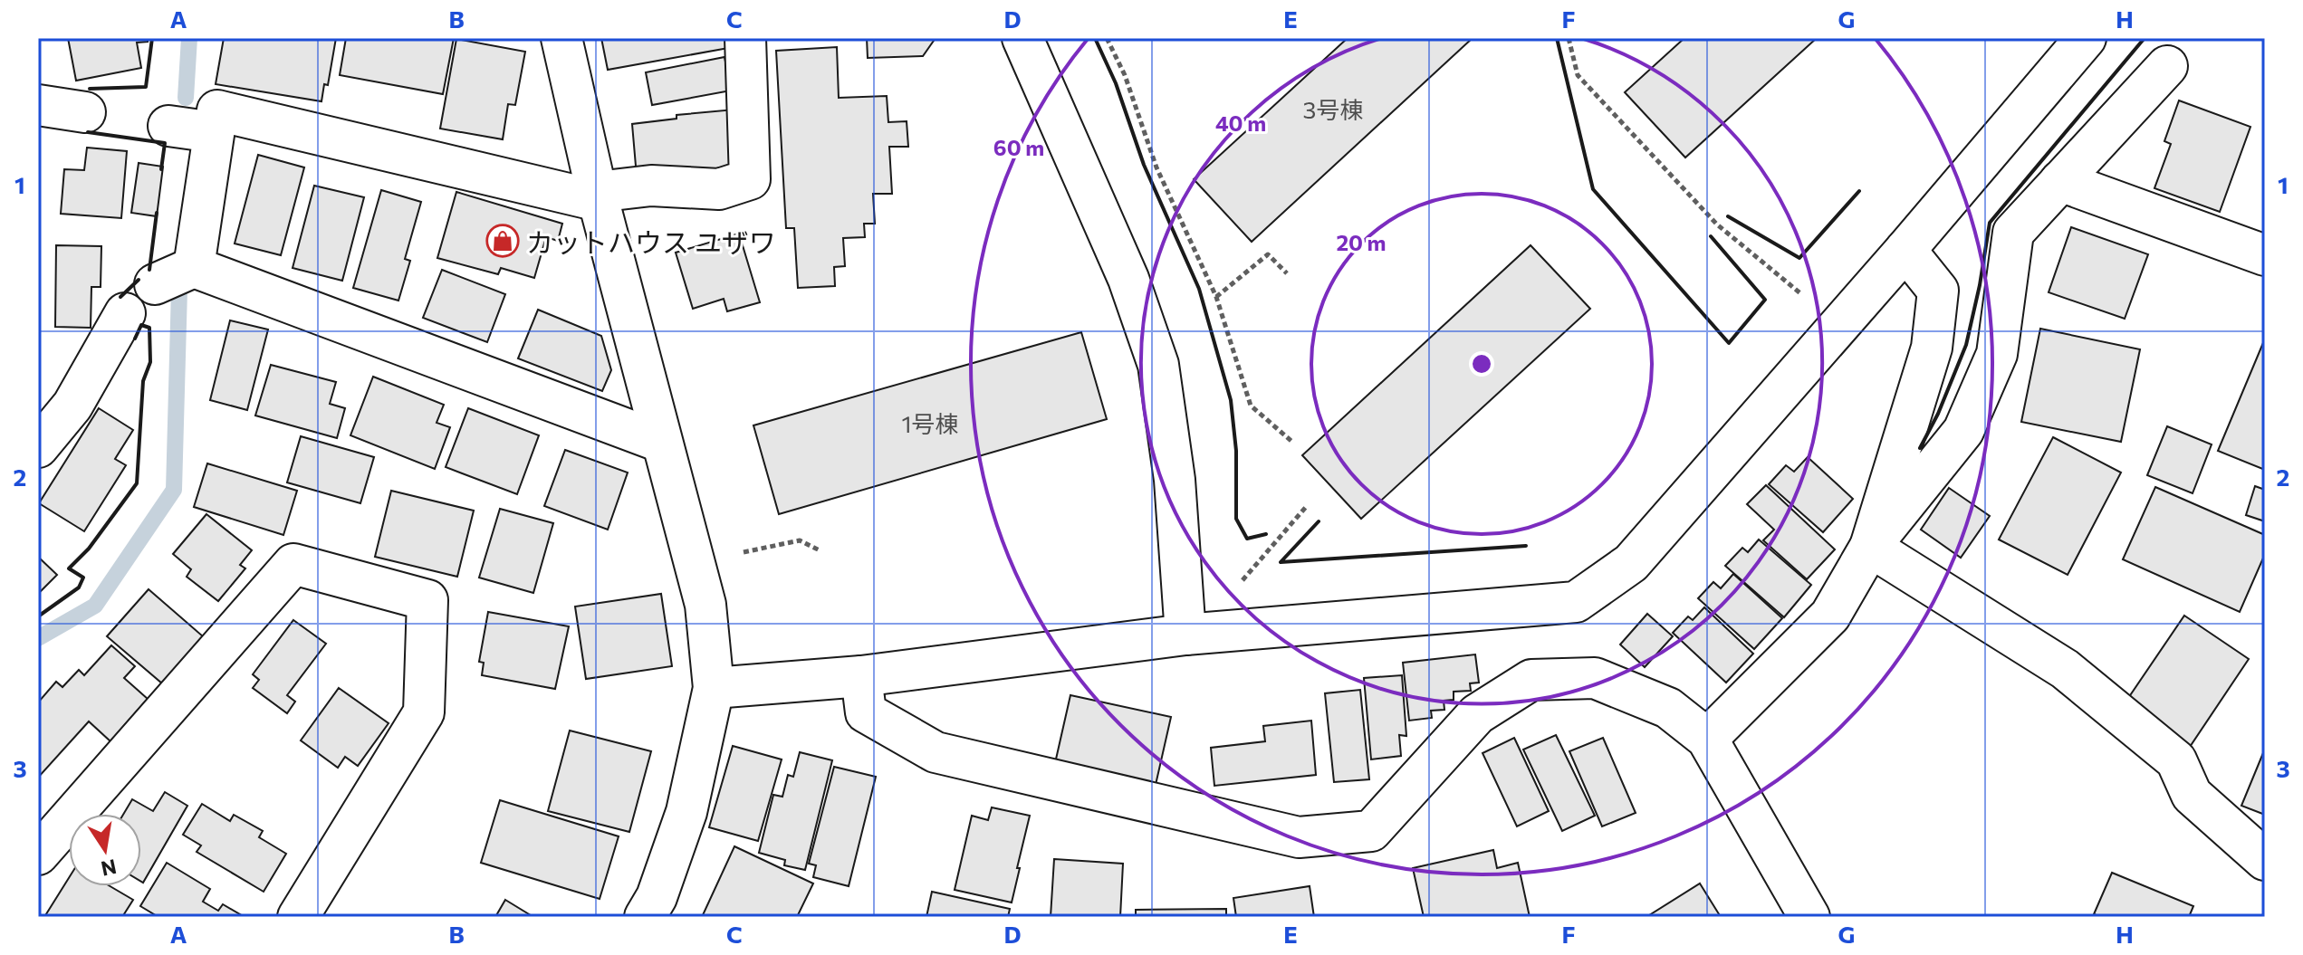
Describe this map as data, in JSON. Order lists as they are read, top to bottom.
{
  "places": {
    "shop": ["カットハウス ユザワ"]
  },
  "house_numbers": ["3号棟", "1号棟"],
  "north": "bottom",
  "grid": {
    "columns": [
      "A",
      "B",
      "C",
      "D",
      "E",
      "F",
      "G",
      "H"
    ],
    "rows": ["1", "2", "3"]
  },
  "rings": ["40 m", "60 m", "20 m"]
}
